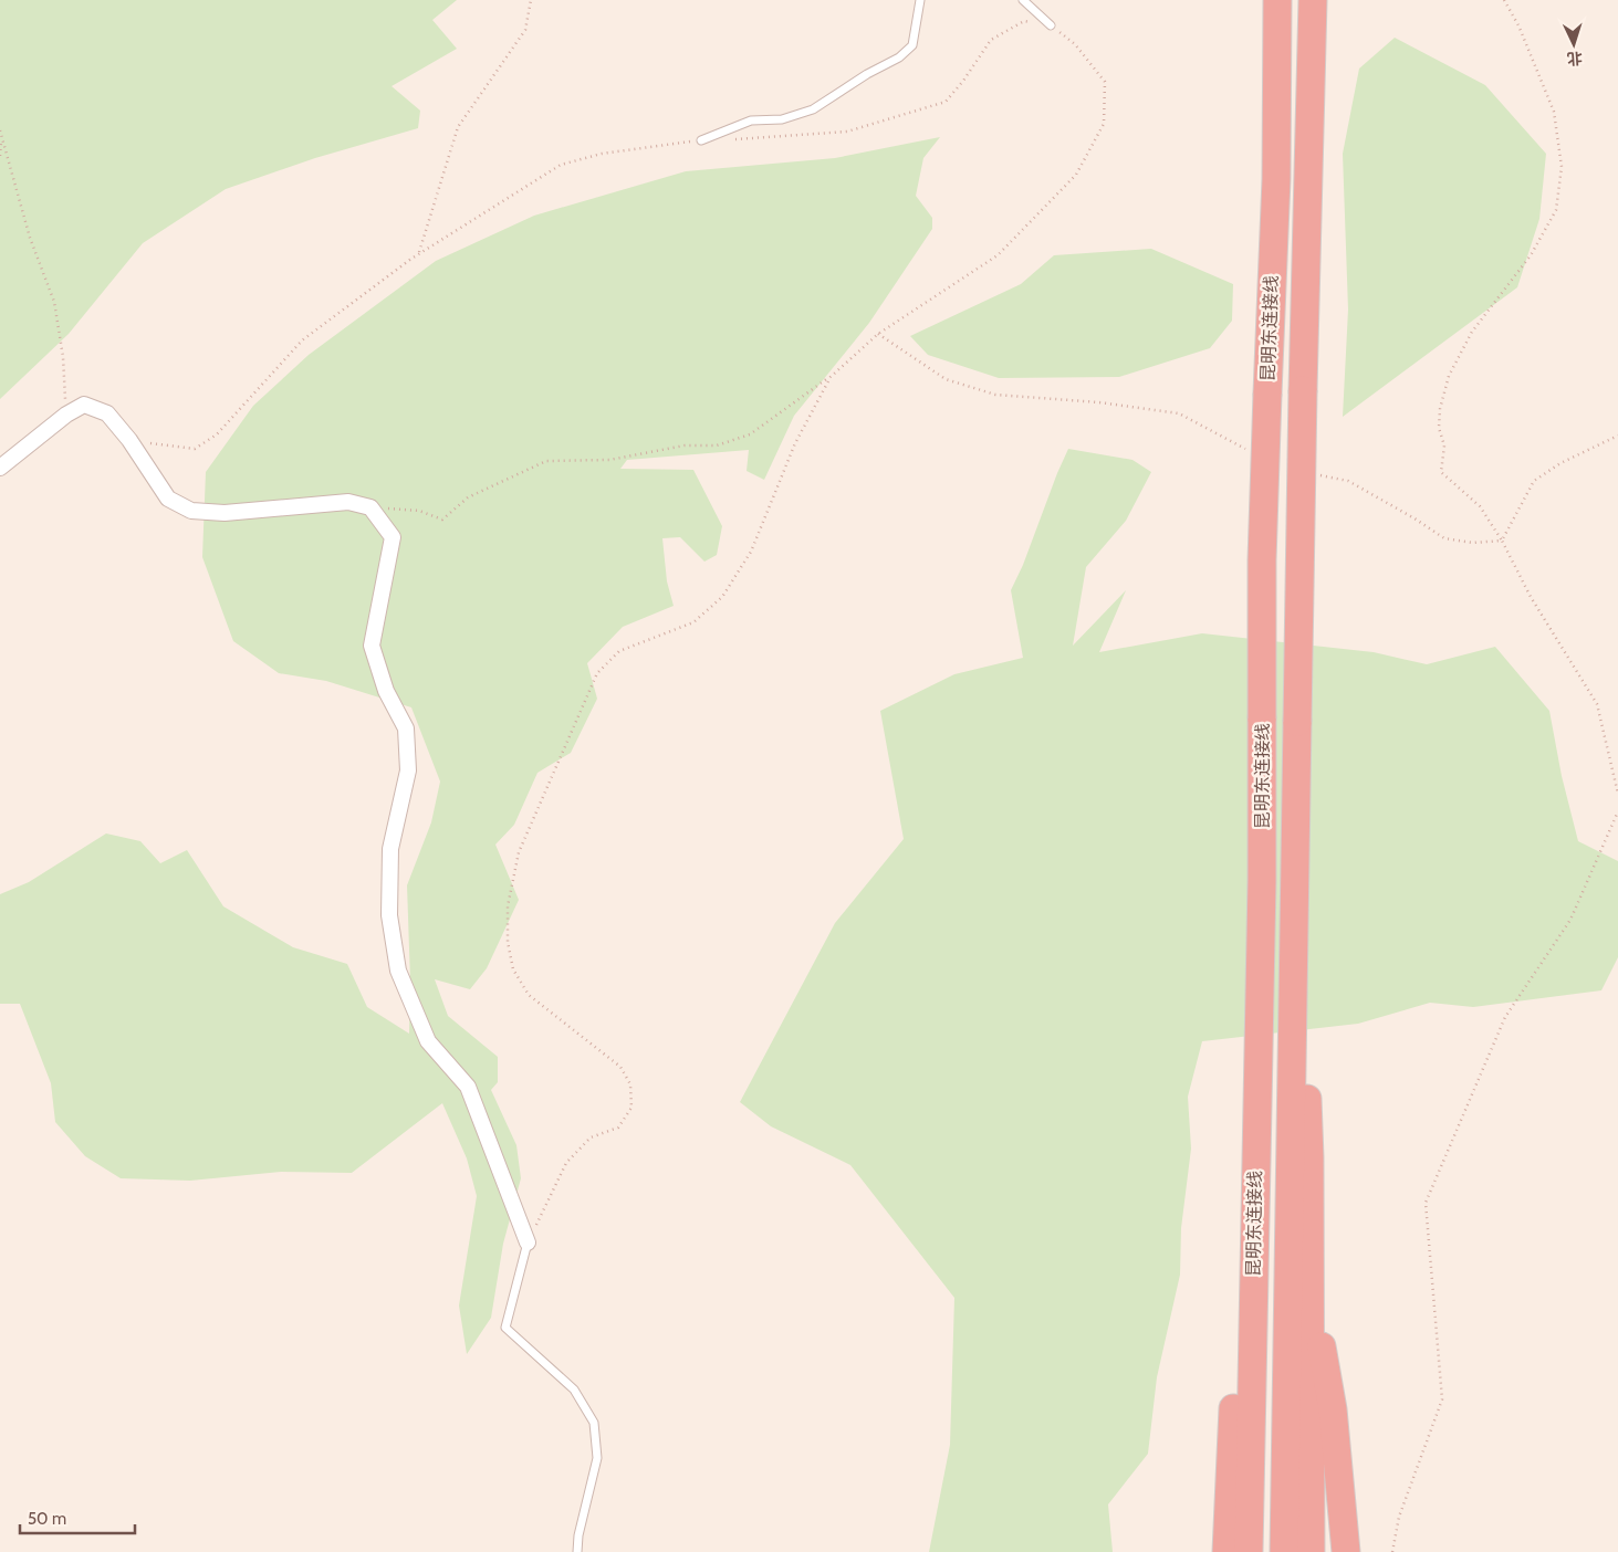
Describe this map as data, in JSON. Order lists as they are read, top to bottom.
{
  "streets": {
    "highway": ["昆明东连接线"]
  },
  "scale_bar": "50 m",
  "north": "bottom"
}
